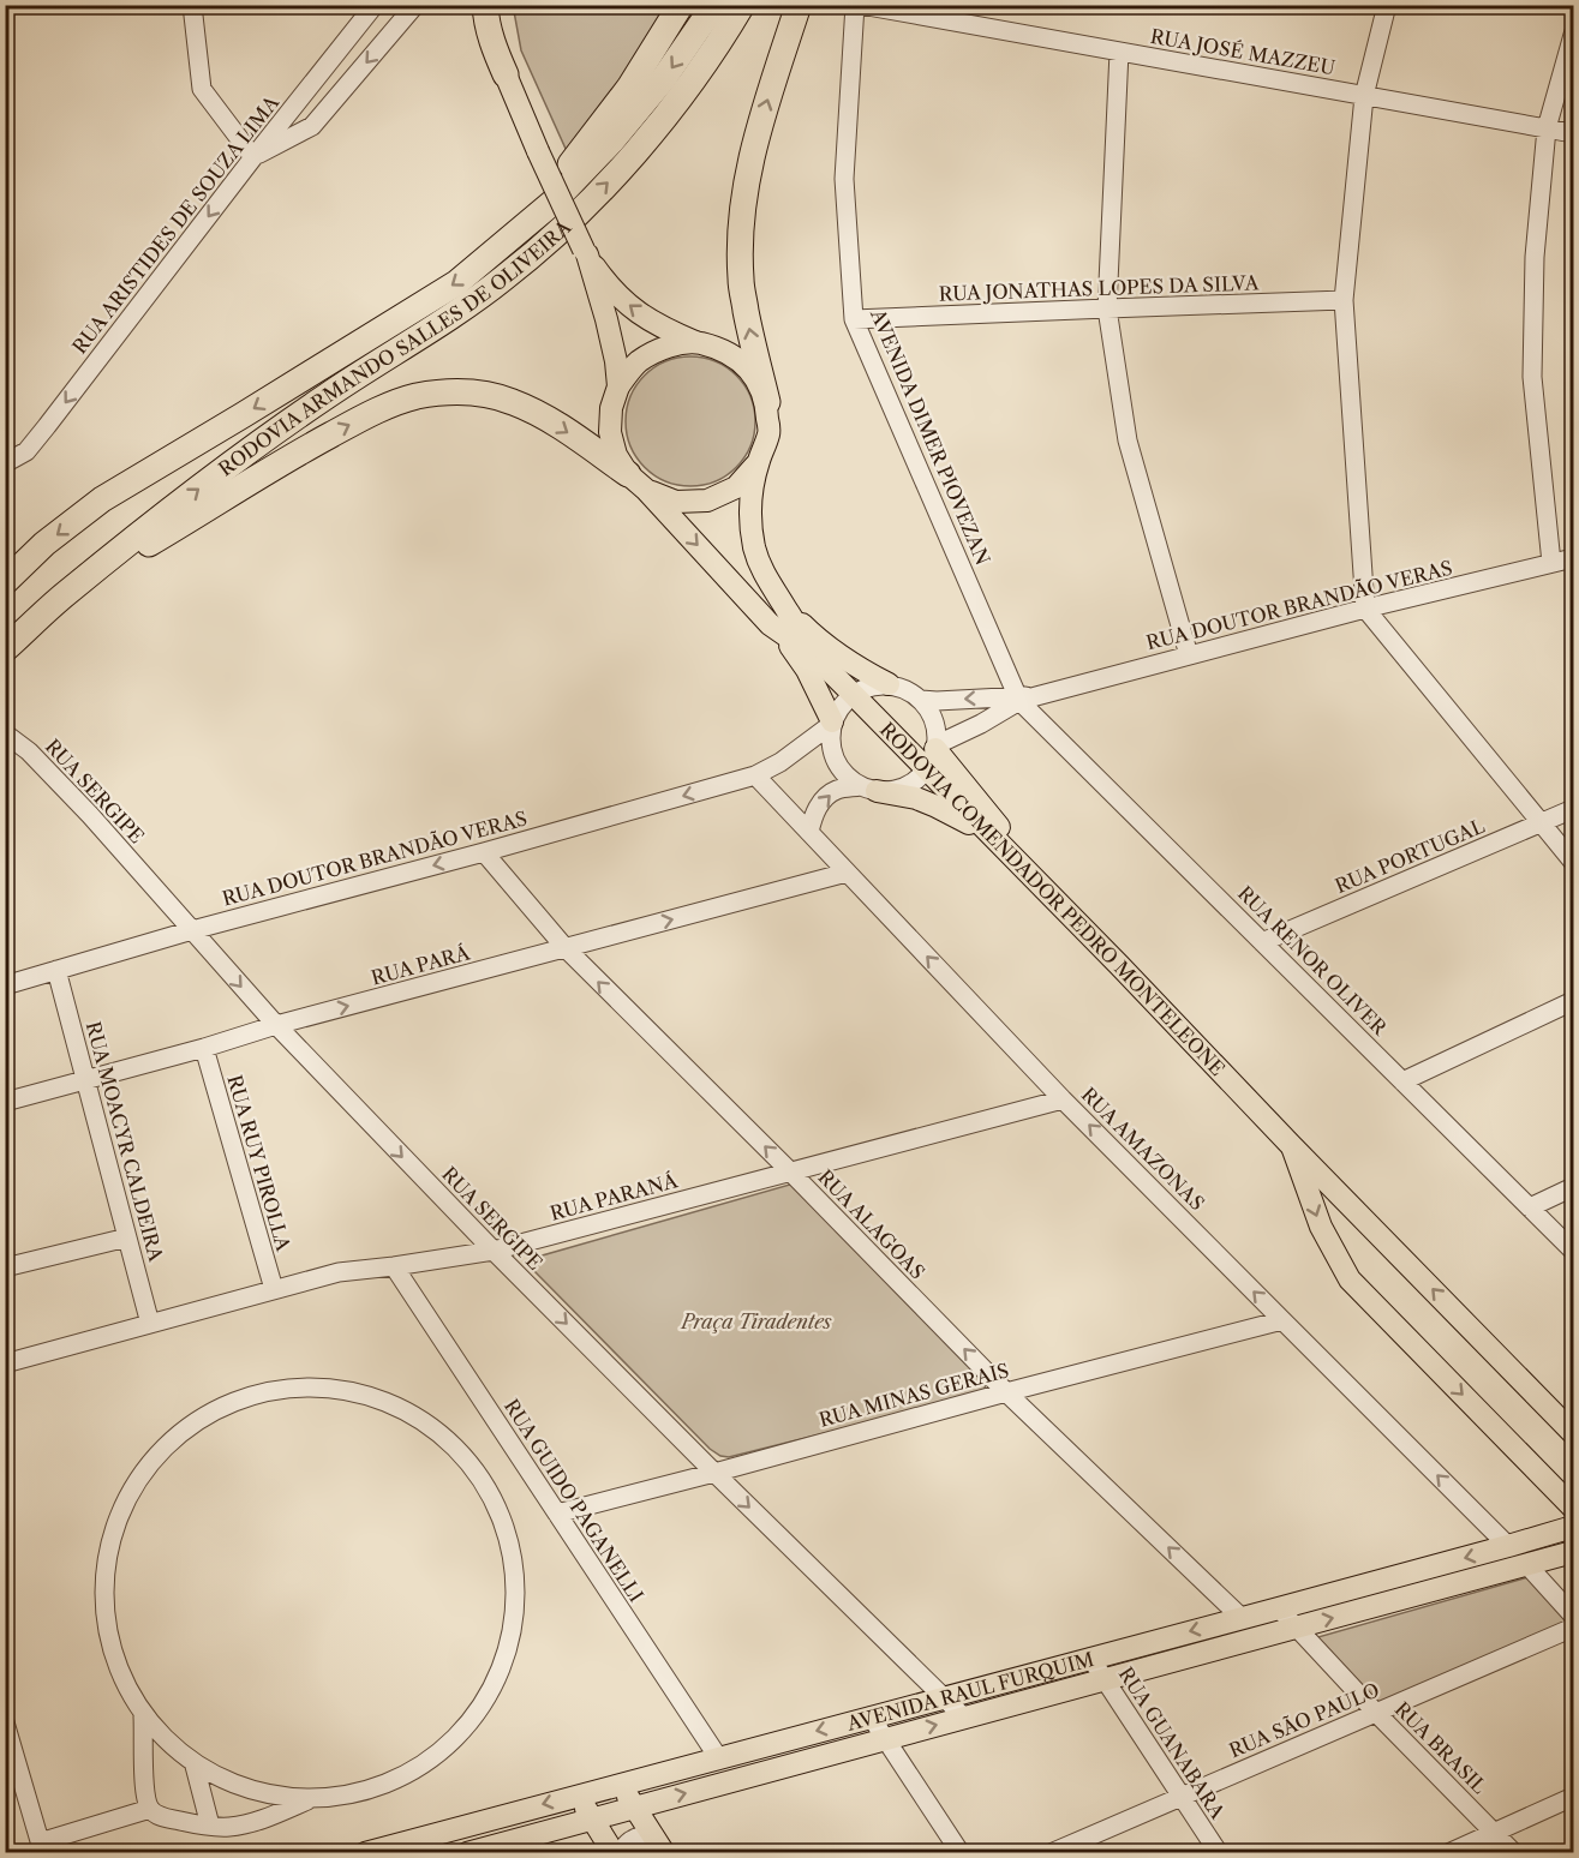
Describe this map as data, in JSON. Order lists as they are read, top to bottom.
{
  "streets": {
    "highway": ["RODOVIA ARMANDO SALLES DE OLIVEIRA"],
    "main road": ["RODOVIA COMENDADOR PEDRO MONTELEONE", "AVENIDA RAUL FURQUIM"],
    "street": [
      "RUA JOSÉ MAZZEU",
      "RUA ARISTIDES DE SOUZA LIMA",
      "RUA JONATHAS LOPES DA SILVA",
      "AVENIDA DIMER PIOVEZAN",
      "RUA DOUTOR BRANDÃO VERAS",
      "RUA SERGIPE",
      "RUA PORTUGAL",
      "RUA RENOR OLIVER",
      "RUA PARÁ",
      "RUA MOACYR CALDEIRA",
      "RUA AMAZONAS",
      "RUA RUY PIROLLA",
      "RUA PARANÁ",
      "RUA ALAGOAS",
      "RUA MINAS GERAIS",
      "RUA GUIDO PAGANELLI",
      "RUA SÃO PAULO",
      "RUA GUANABARA",
      "RUA BRASIL"
    ]
  },
  "crossings": [
    ["RUA JONATHAS LOPES DA SILVA", "AVENIDA DIMER PIOVEZAN"],
    ["AVENIDA DIMER PIOVEZAN", "RUA DOUTOR BRANDÃO VERAS"],
    ["AVENIDA DIMER PIOVEZAN", "RUA RENOR OLIVER"],
    ["RUA DOUTOR BRANDÃO VERAS", "RUA SERGIPE"],
    ["RUA DOUTOR BRANDÃO VERAS", "RODOVIA COMENDADOR PEDRO MONTELEONE"],
    ["RUA DOUTOR BRANDÃO VERAS", "RUA RENOR OLIVER"],
    ["RUA DOUTOR BRANDÃO VERAS", "RUA MOACYR CALDEIRA"],
    ["RUA DOUTOR BRANDÃO VERAS", "RUA AMAZONAS"],
    ["RUA DOUTOR BRANDÃO VERAS", "RUA ALAGOAS"],
    ["RUA SERGIPE", "RUA PARÁ"],
    ["RUA SERGIPE", "RUA PARANÁ"],
    ["RUA SERGIPE", "RUA MINAS GERAIS"],
    ["RUA SERGIPE", "AVENIDA RAUL FURQUIM"],
    ["RUA PORTUGAL", "RUA RENOR OLIVER"],
    ["RUA PARÁ", "RUA MOACYR CALDEIRA"],
    ["RUA PARÁ", "RUA AMAZONAS"],
    ["RUA PARÁ", "RUA RUY PIROLLA"],
    ["RUA PARÁ", "RUA ALAGOAS"],
    ["RUA MOACYR CALDEIRA", "RUA PARANÁ"],
    ["RUA AMAZONAS", "RUA PARANÁ"],
    ["RUA AMAZONAS", "RUA MINAS GERAIS"],
    ["RUA AMAZONAS", "AVENIDA RAUL FURQUIM"],
    ["RUA RUY PIROLLA", "RUA PARANÁ"],
    ["RUA PARANÁ", "RUA ALAGOAS"],
    ["RUA PARANÁ", "RUA GUIDO PAGANELLI"],
    ["RUA ALAGOAS", "RUA MINAS GERAIS"],
    ["RUA ALAGOAS", "AVENIDA RAUL FURQUIM"],
    ["RUA MINAS GERAIS", "RUA GUIDO PAGANELLI"],
    ["RUA GUIDO PAGANELLI", "AVENIDA RAUL FURQUIM"],
    ["AVENIDA RAUL FURQUIM", "RUA GUANABARA"],
    ["AVENIDA RAUL FURQUIM", "RUA BRASIL"],
    ["RUA SÃO PAULO", "RUA GUANABARA"],
    ["RUA SÃO PAULO", "RUA BRASIL"]
  ],
  "one_way": [
    "RUA ARISTIDES DE SOUZA LIMA",
    "RUA DOUTOR BRANDÃO VERAS",
    "RUA SERGIPE",
    "RUA PARÁ",
    "RUA AMAZONAS",
    "RUA ALAGOAS"
  ],
  "parks": ["Praça Tiradentes"]
}
